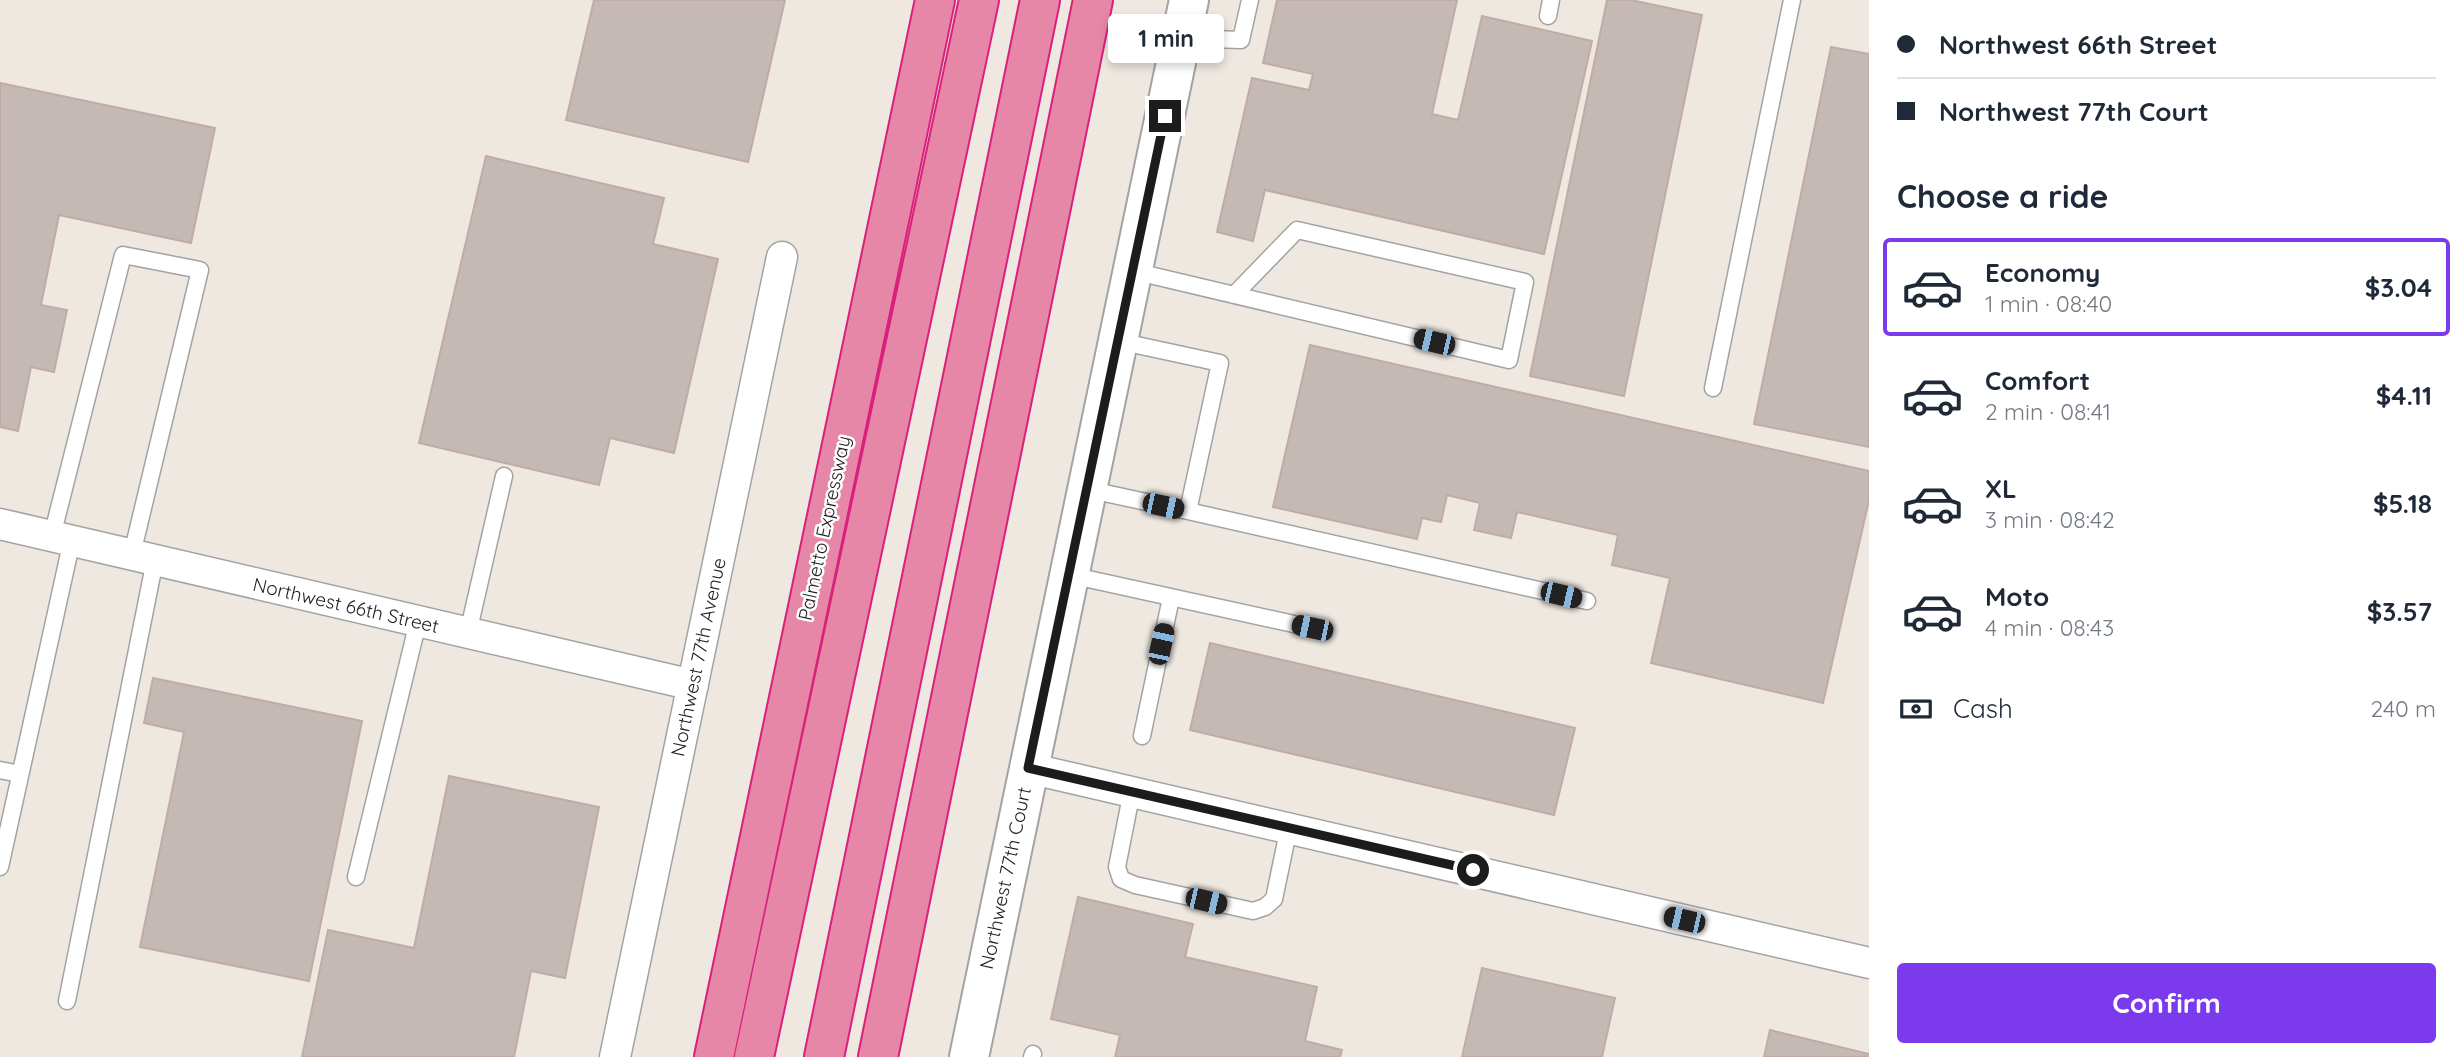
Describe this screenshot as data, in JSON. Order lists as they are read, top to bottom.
{
  "streets": {
    "highway": ["Palmetto Expressway"],
    "street": ["Northwest 66th Street", "Northwest 77th Avenue", "Northwest 77th Court"]
  },
  "crossings": [
    ["Northwest 66th Street", "Northwest 77th Avenue"]
  ],
  "page": {
    "banner": ["Northwest 66th Street", "Northwest 77th Court"],
    "bubble": "1 min",
    "heading": "Choose a ride",
    "list": [
      {
        "name": "Economy",
        "note": "1 min · 08:40",
        "value": "$3.04"
      },
      {
        "name": "Comfort",
        "note": "2 min · 08:41",
        "value": "$4.11"
      },
      {
        "name": "XL",
        "note": "3 min · 08:42",
        "value": "$5.18"
      },
      {
        "name": "Moto",
        "note": "4 min · 08:43",
        "value": "$3.57"
      }
    ],
    "pay": ["Cash", "240 m"],
    "buttons": "Confirm"
  }
}
